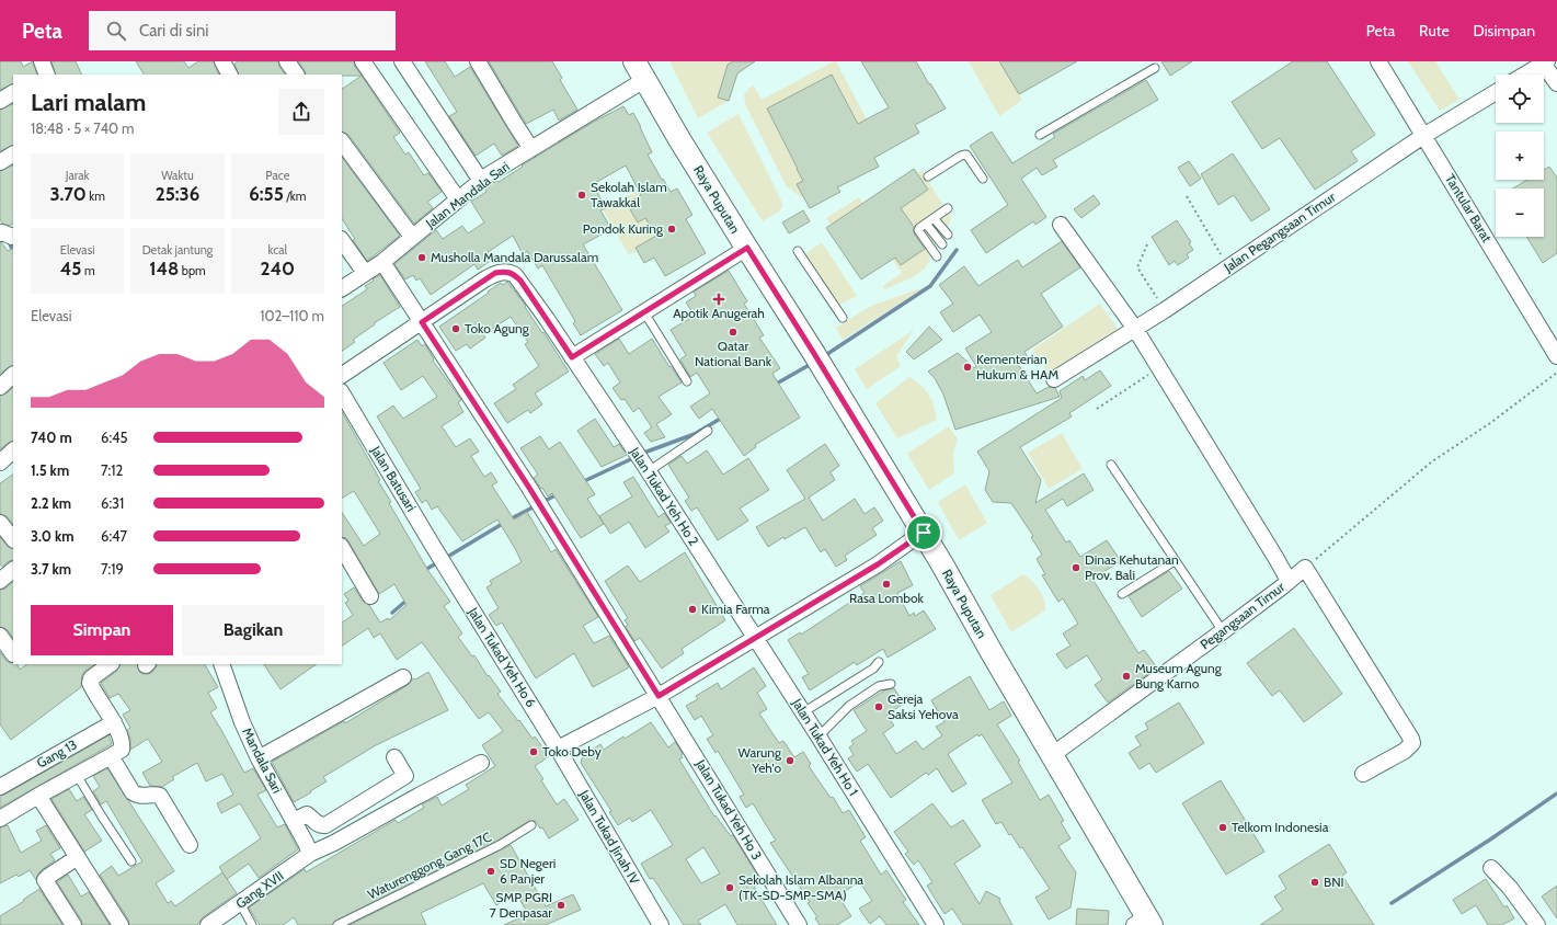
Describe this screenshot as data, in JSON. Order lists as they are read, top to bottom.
{
  "streets": {
    "main road": ["Raya Puputan"],
    "street": [
      "Jalan Mandala Sari",
      "Tantular Barat",
      "Jalan Pegangsaan Timur",
      "Jalan Batusari",
      "Jalan Tukad Yeh Ho 2",
      "Pegangsaan Timur",
      "Jalan Tukad Yeh Ho 6",
      "Jalan Tukad Yeh Ho 1",
      "Gang 13",
      "Mandala Sari",
      "Jalan Tukad Yeh Ho 3",
      "Jalan Tukad Jinah IV",
      "Gang XVII"
    ],
    "lane": ["Waturenggong Gang 17C"]
  },
  "crossings": [
    ["Jalan Mandala Sari", "Raya Puputan"],
    ["Jalan Mandala Sari", "Jalan Tukad Yeh Ho 3"],
    ["Raya Puputan", "Pegangsaan Timur"],
    ["Tantular Barat", "Jalan Pegangsaan Timur"],
    ["Jalan Batusari", "Jalan Tukad Yeh Ho 6"],
    ["Jalan Tukad Yeh Ho 2", "Jalan Tukad Yeh Ho 1"],
    ["Jalan Tukad Yeh Ho 2", "Jalan Tukad Yeh Ho 3"],
    ["Jalan Tukad Yeh Ho 6", "Jalan Tukad Jinah IV"],
    ["Mandala Sari", "Gang XVII"]
  ],
  "places": {
    "other": [
      "Sekolah Islam Tawakkal",
      "Pondok Kuring",
      "Musholla Mandala Darussalam",
      "Toko Agung",
      "Qatar National Bank",
      "Kementerian Hukum & HAM",
      "Dinas Kehutanan Prov. Bali",
      "Rasa Lombok",
      "Kimia Farma",
      "Museum Agung Bung Karno",
      "Gereja Saksi Yehova",
      "Toko Deby",
      "Warung Yeh'o",
      "Telkom Indonesia",
      "SD Negeri 6 Panjer",
      "BNI",
      "Sekolah Islam Albanna (TK-SD-SMP-SMA)",
      "SMP PGRI 7 Denpasar"
    ],
    "health": ["Apotik Anugerah"]
  },
  "page": {
    "header": "Peta",
    "search": "Cari di sini",
    "nav": ["Peta", "Rute", "Disimpan"],
    "map_buttons": ["+", "−"],
    "heading": ["Lari malam", "18:48 · 5 × 740 m"],
    "stats": [
      ["Jarak", "3.70 km"],
      ["Waktu", "25:36"],
      ["Pace", "6:55 /km"],
      ["Elevasi", "45 m"],
      ["Detak jantung", "148 bpm"],
      ["kcal", "240"]
    ],
    "chart": ["Elevasi", "102–110 m"],
    "list": [
      {
        "name": "740 m",
        "note": "6:45"
      },
      {
        "name": "1.5 km",
        "note": "7:12"
      },
      {
        "name": "2.2 km",
        "note": "6:31"
      },
      {
        "name": "3.0 km",
        "note": "6:47"
      },
      {
        "name": "3.7 km",
        "note": "7:19"
      }
    ],
    "buttons": ["Simpan", "Bagikan"]
  }
}
